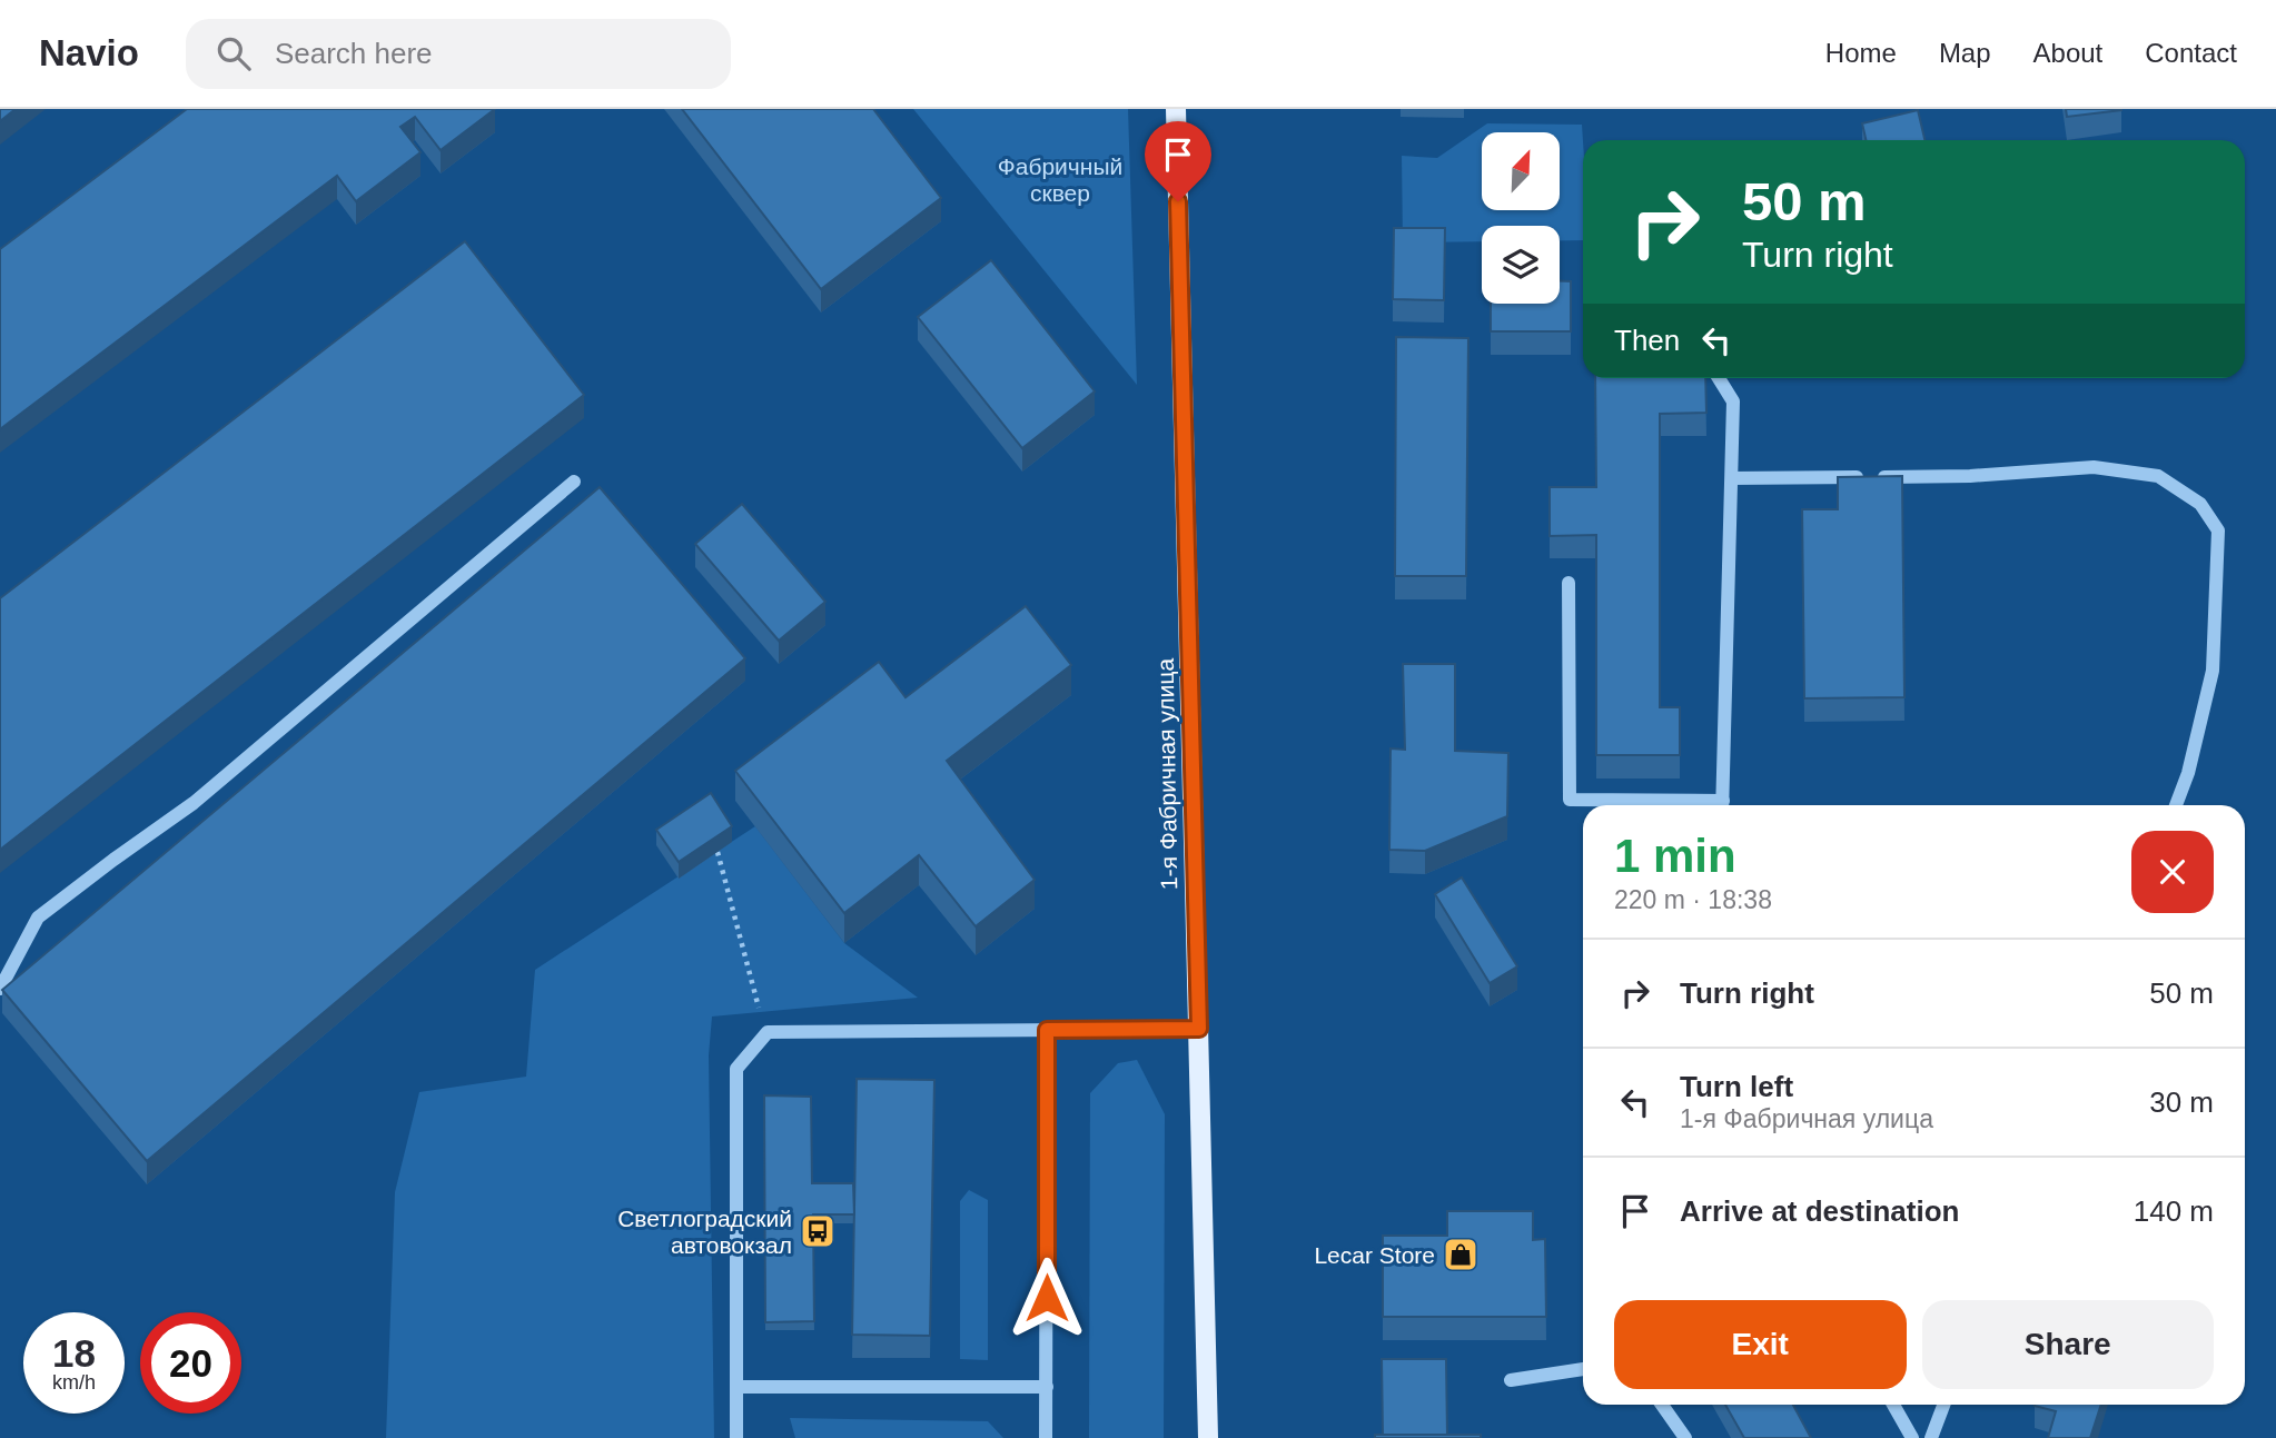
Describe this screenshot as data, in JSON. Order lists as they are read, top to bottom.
{
  "streets": {
    "main road": ["1-я Фабричная улица"]
  },
  "parks": ["Фабричный сквер"],
  "places": {
    "bus stop": ["Светлоградский автовокзал"],
    "shop": ["Lecar Store"]
  },
  "north": "top right",
  "page": {
    "header": "Navio",
    "search": "Search here",
    "nav": [
      "Home",
      "Map",
      "About",
      "Contact"
    ],
    "turn": ["50 m", "Turn right"],
    "then": "Then",
    "heading": ["1 min", "220 m · 18:38"],
    "list": [
      {
        "name": "Turn right",
        "value": "50 m"
      },
      {
        "name": "Turn left",
        "note": "1-я Фабричная улица",
        "value": "30 m"
      },
      {
        "name": "Arrive at destination",
        "value": "140 m"
      }
    ],
    "buttons": ["Exit", "Share"],
    "speed": "18 km/h",
    "limit": "20"
  }
}
